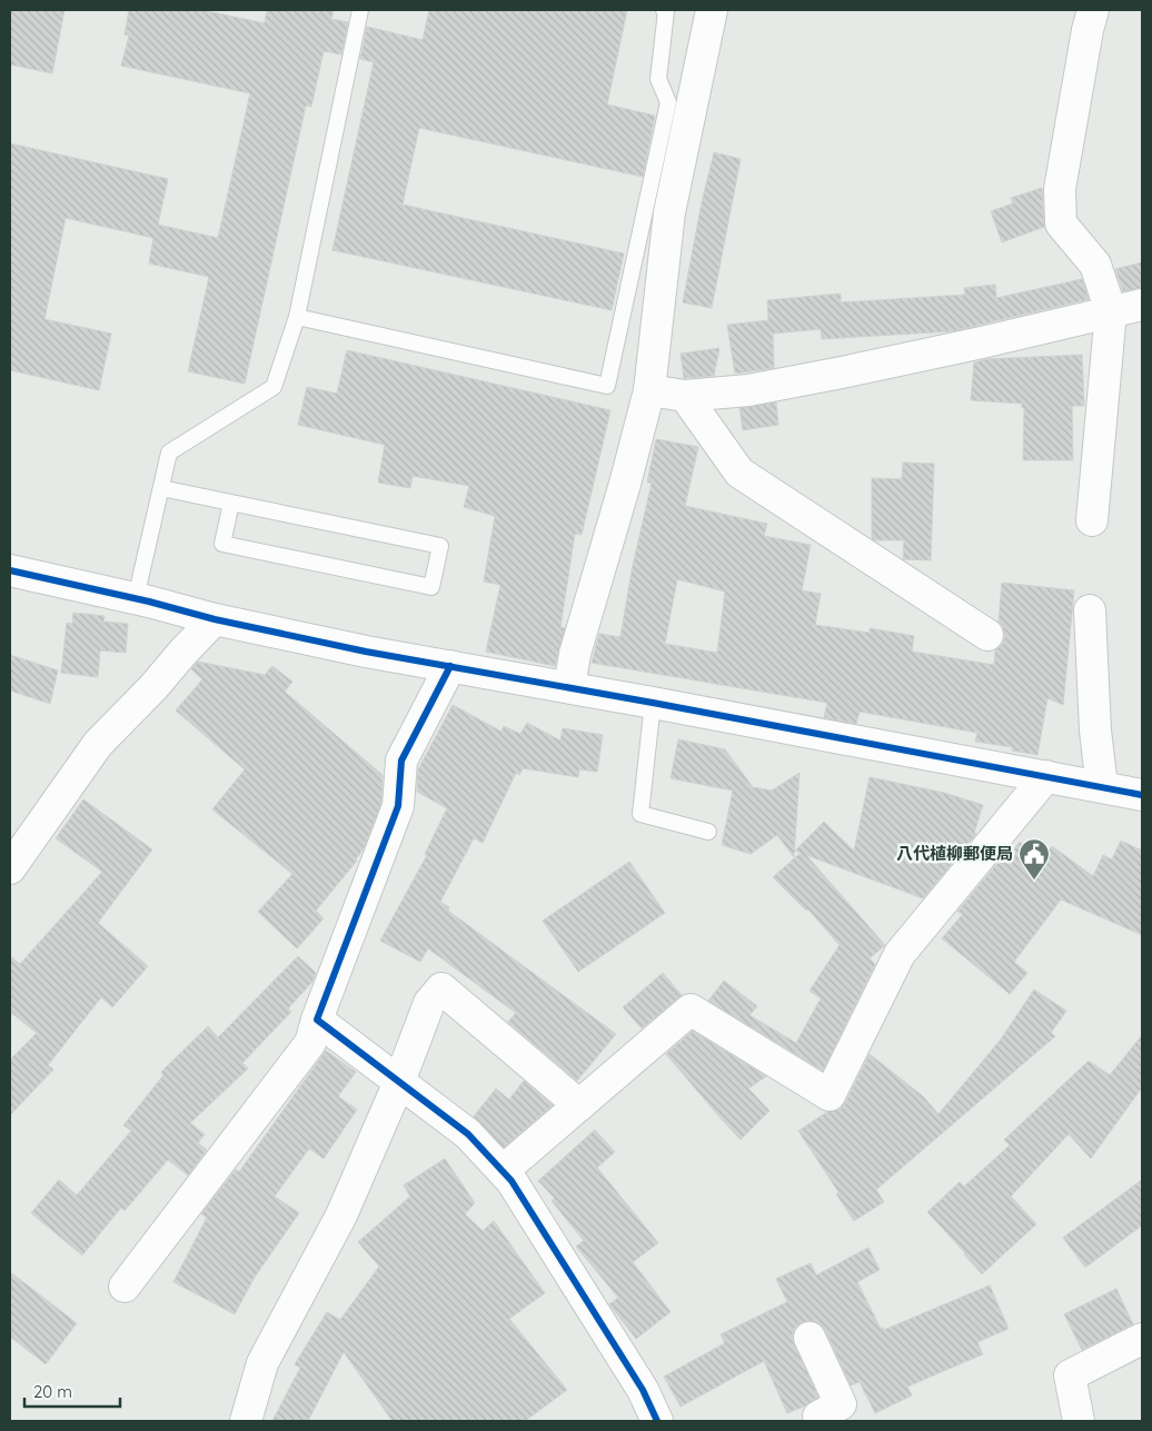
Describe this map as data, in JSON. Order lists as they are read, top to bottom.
{
  "places": {
    "public building": ["八代植柳郵便局"]
  },
  "scale_bar": "20 m"
}
